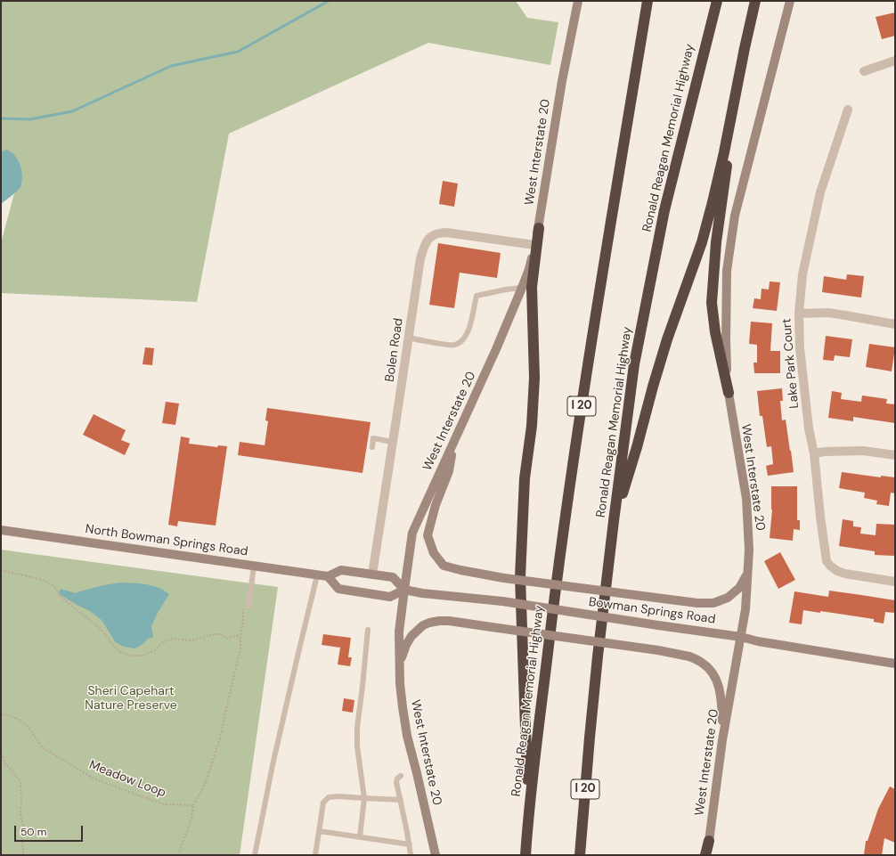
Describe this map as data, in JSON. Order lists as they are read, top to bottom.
{
  "streets": {
    "highway": ["Ronald Reagan Memorial Highway", "I 20"],
    "main road": ["West Interstate 20", "North Bowman Springs Road", "Bowman Springs Road"],
    "street": ["Bolen Road", "Lake Park Court"],
    "path": ["Meadow Loop"]
  },
  "crossings": [
    ["West Interstate 20", "Bolen Road"],
    ["West Interstate 20", "Bowman Springs Road"]
  ],
  "parks": ["Sheri Capehart Nature Preserve"],
  "scale_bar": "50 m"
}
